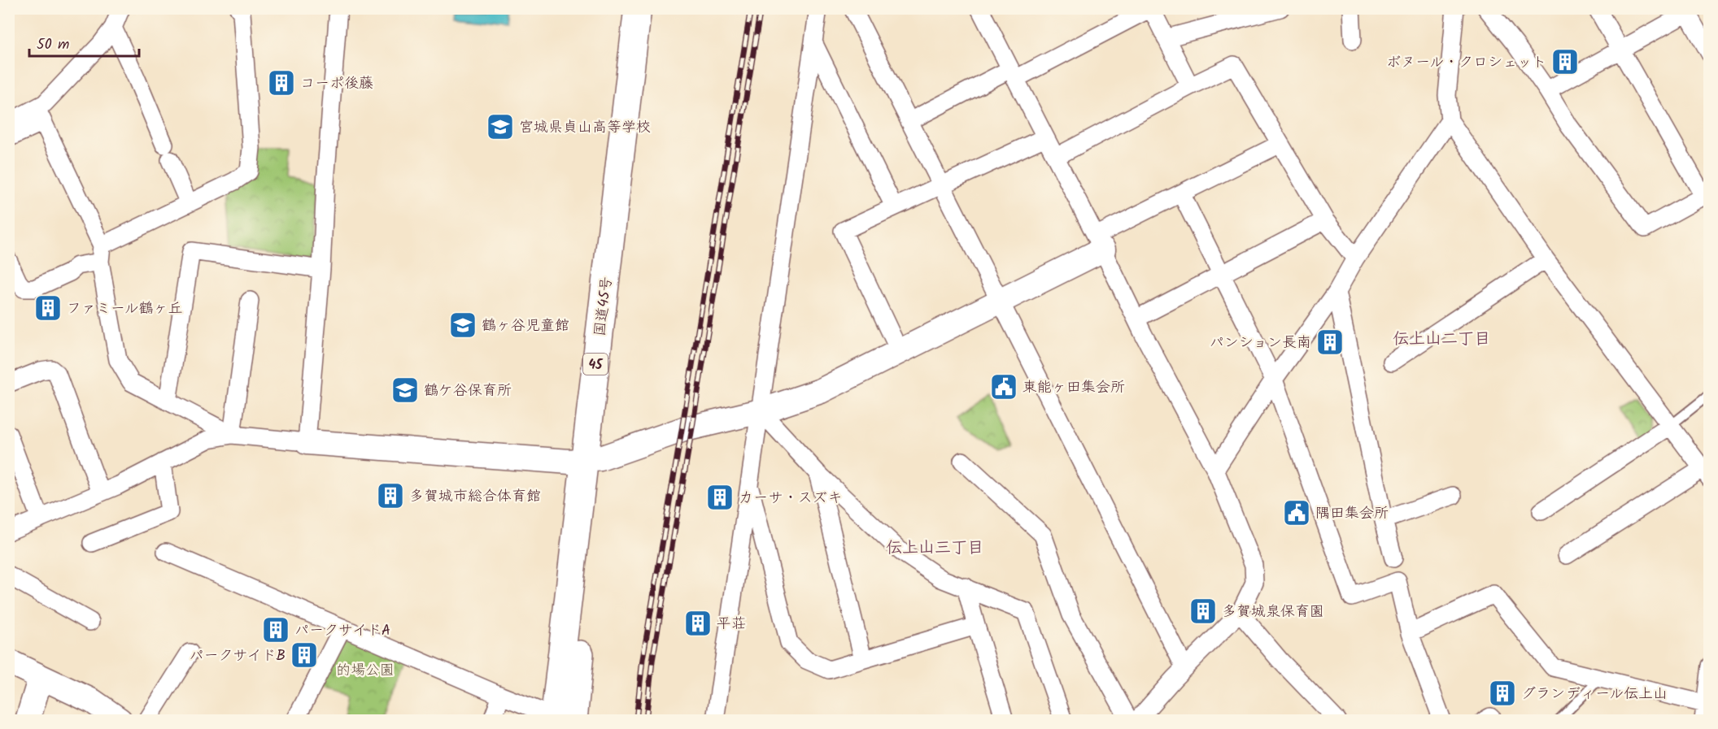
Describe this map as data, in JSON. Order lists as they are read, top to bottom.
{
  "streets": {
    "highway": ["国道45号", "45"]
  },
  "districts": ["伝上山二丁目", "伝上山三丁目"],
  "parks": ["的場公園"],
  "places": {
    "building": [
      "ボヌール・クロシェット",
      "コーポ後藤",
      "ファミール鶴ヶ丘",
      "パンション長南",
      "多賀城市総合体育館",
      "カーサ・スズキ",
      "多賀城泉保育園",
      "平荘",
      "パークサイドA",
      "パークサイドB",
      "グランディール伝上山"
    ],
    "school or university": ["宮城県貞山高等学校", "鶴ヶ谷児童館", "鶴ケ谷保育所"],
    "public building": ["東能ヶ田集会所", "隅田集会所"]
  },
  "scale_bar": "50 m"
}
